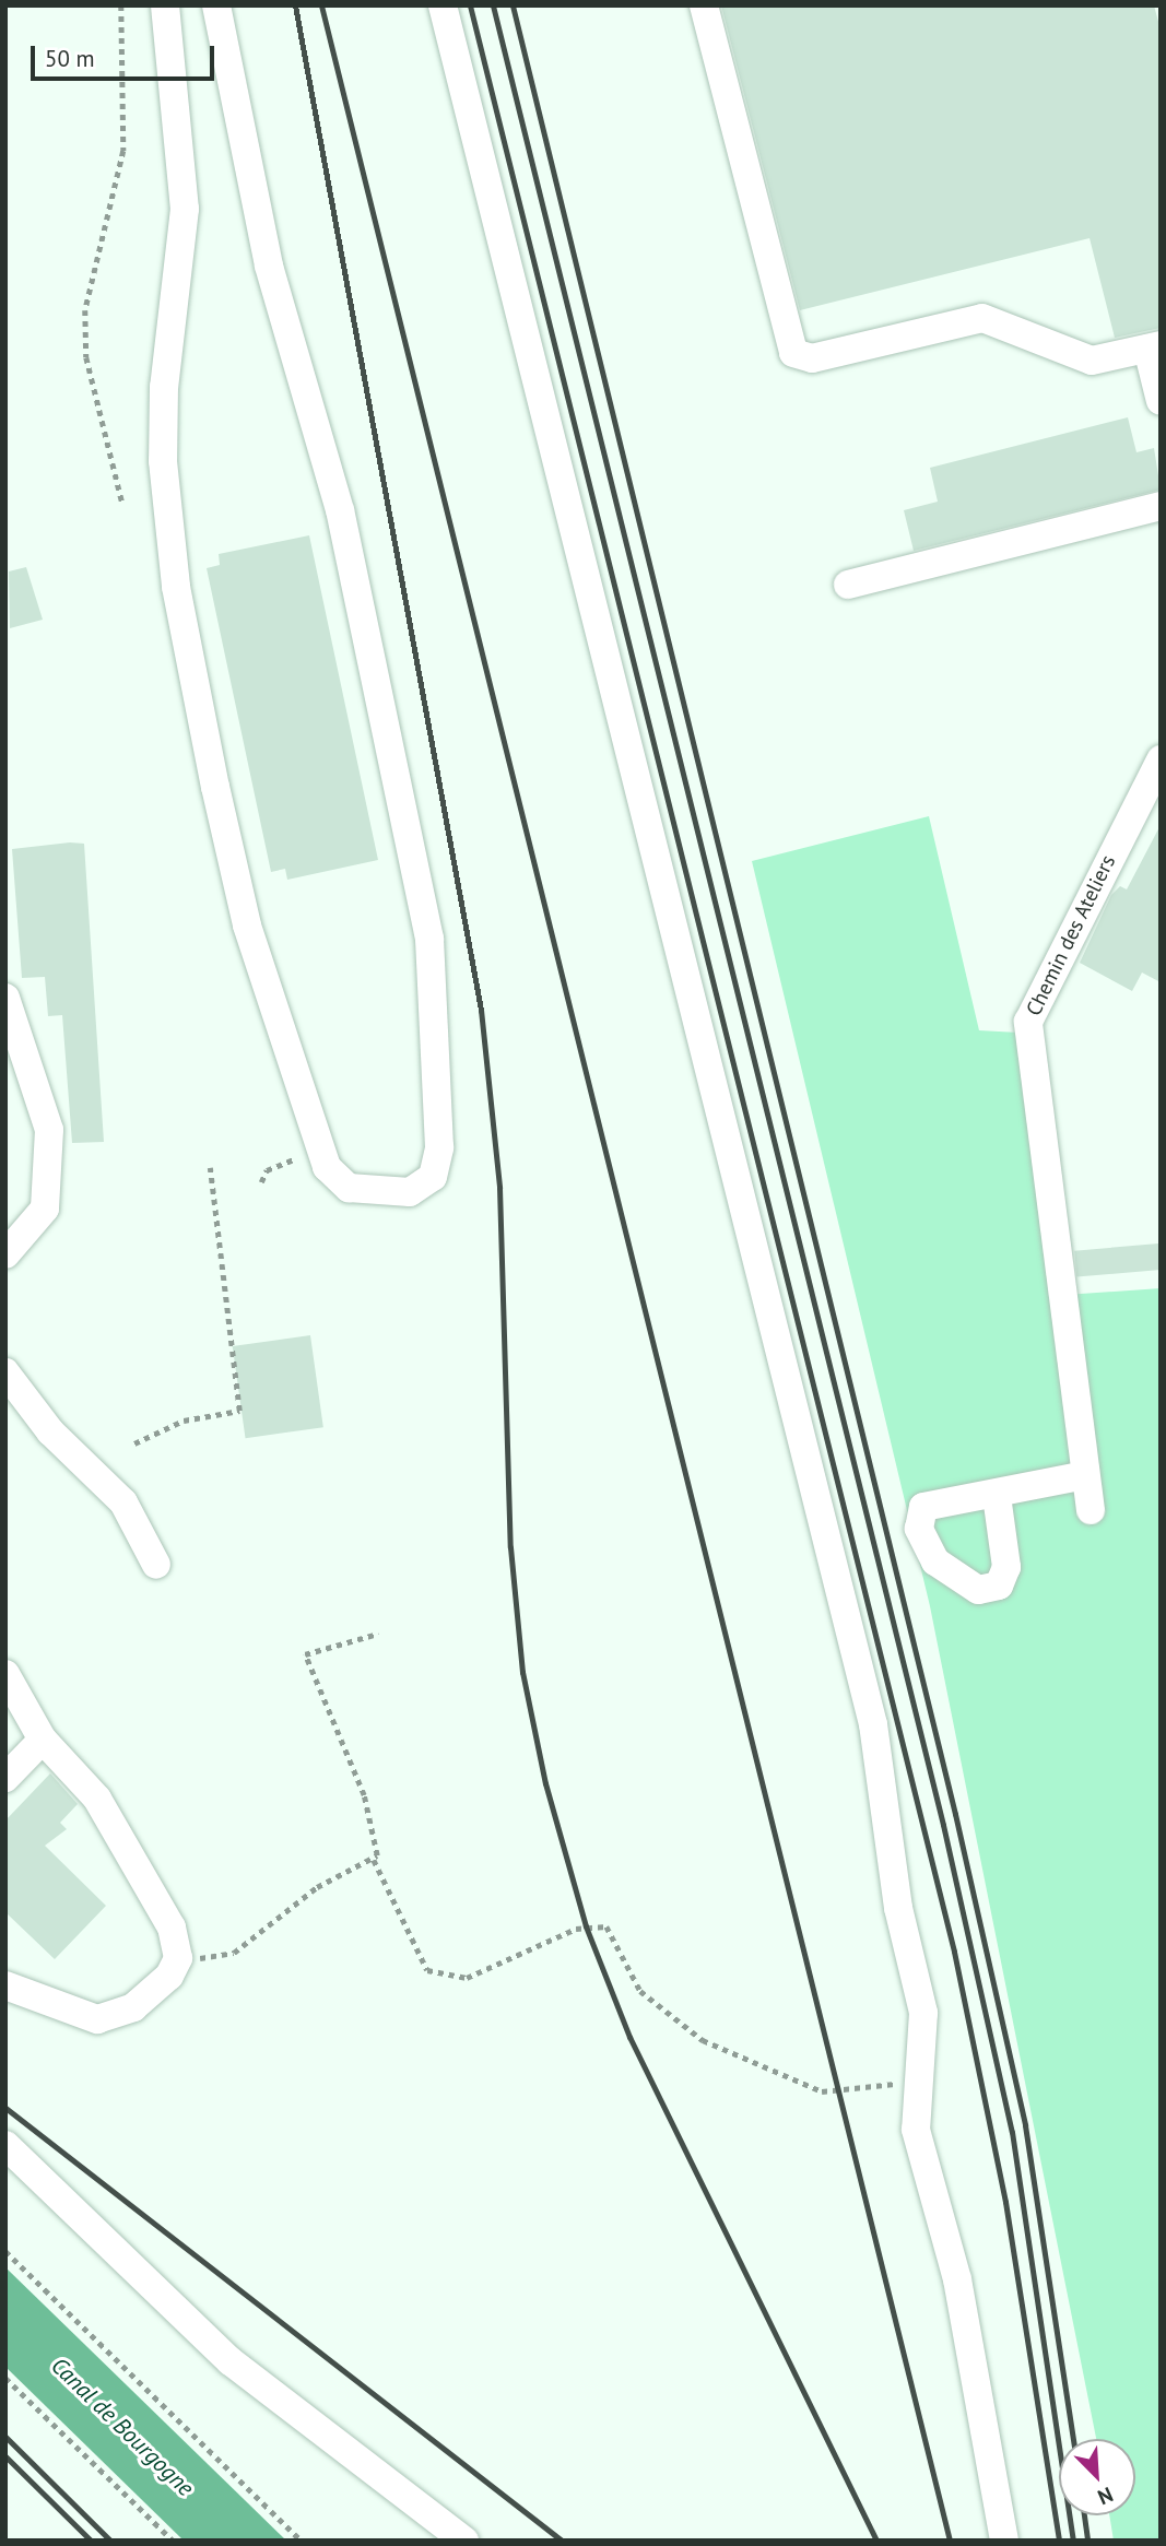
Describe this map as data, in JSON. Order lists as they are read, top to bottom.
{
  "streets": {
    "street": ["Chemin des Ateliers"]
  },
  "water": ["Canal de Bourgogne"],
  "scale_bar": "50 m",
  "north": "bottom right"
}
